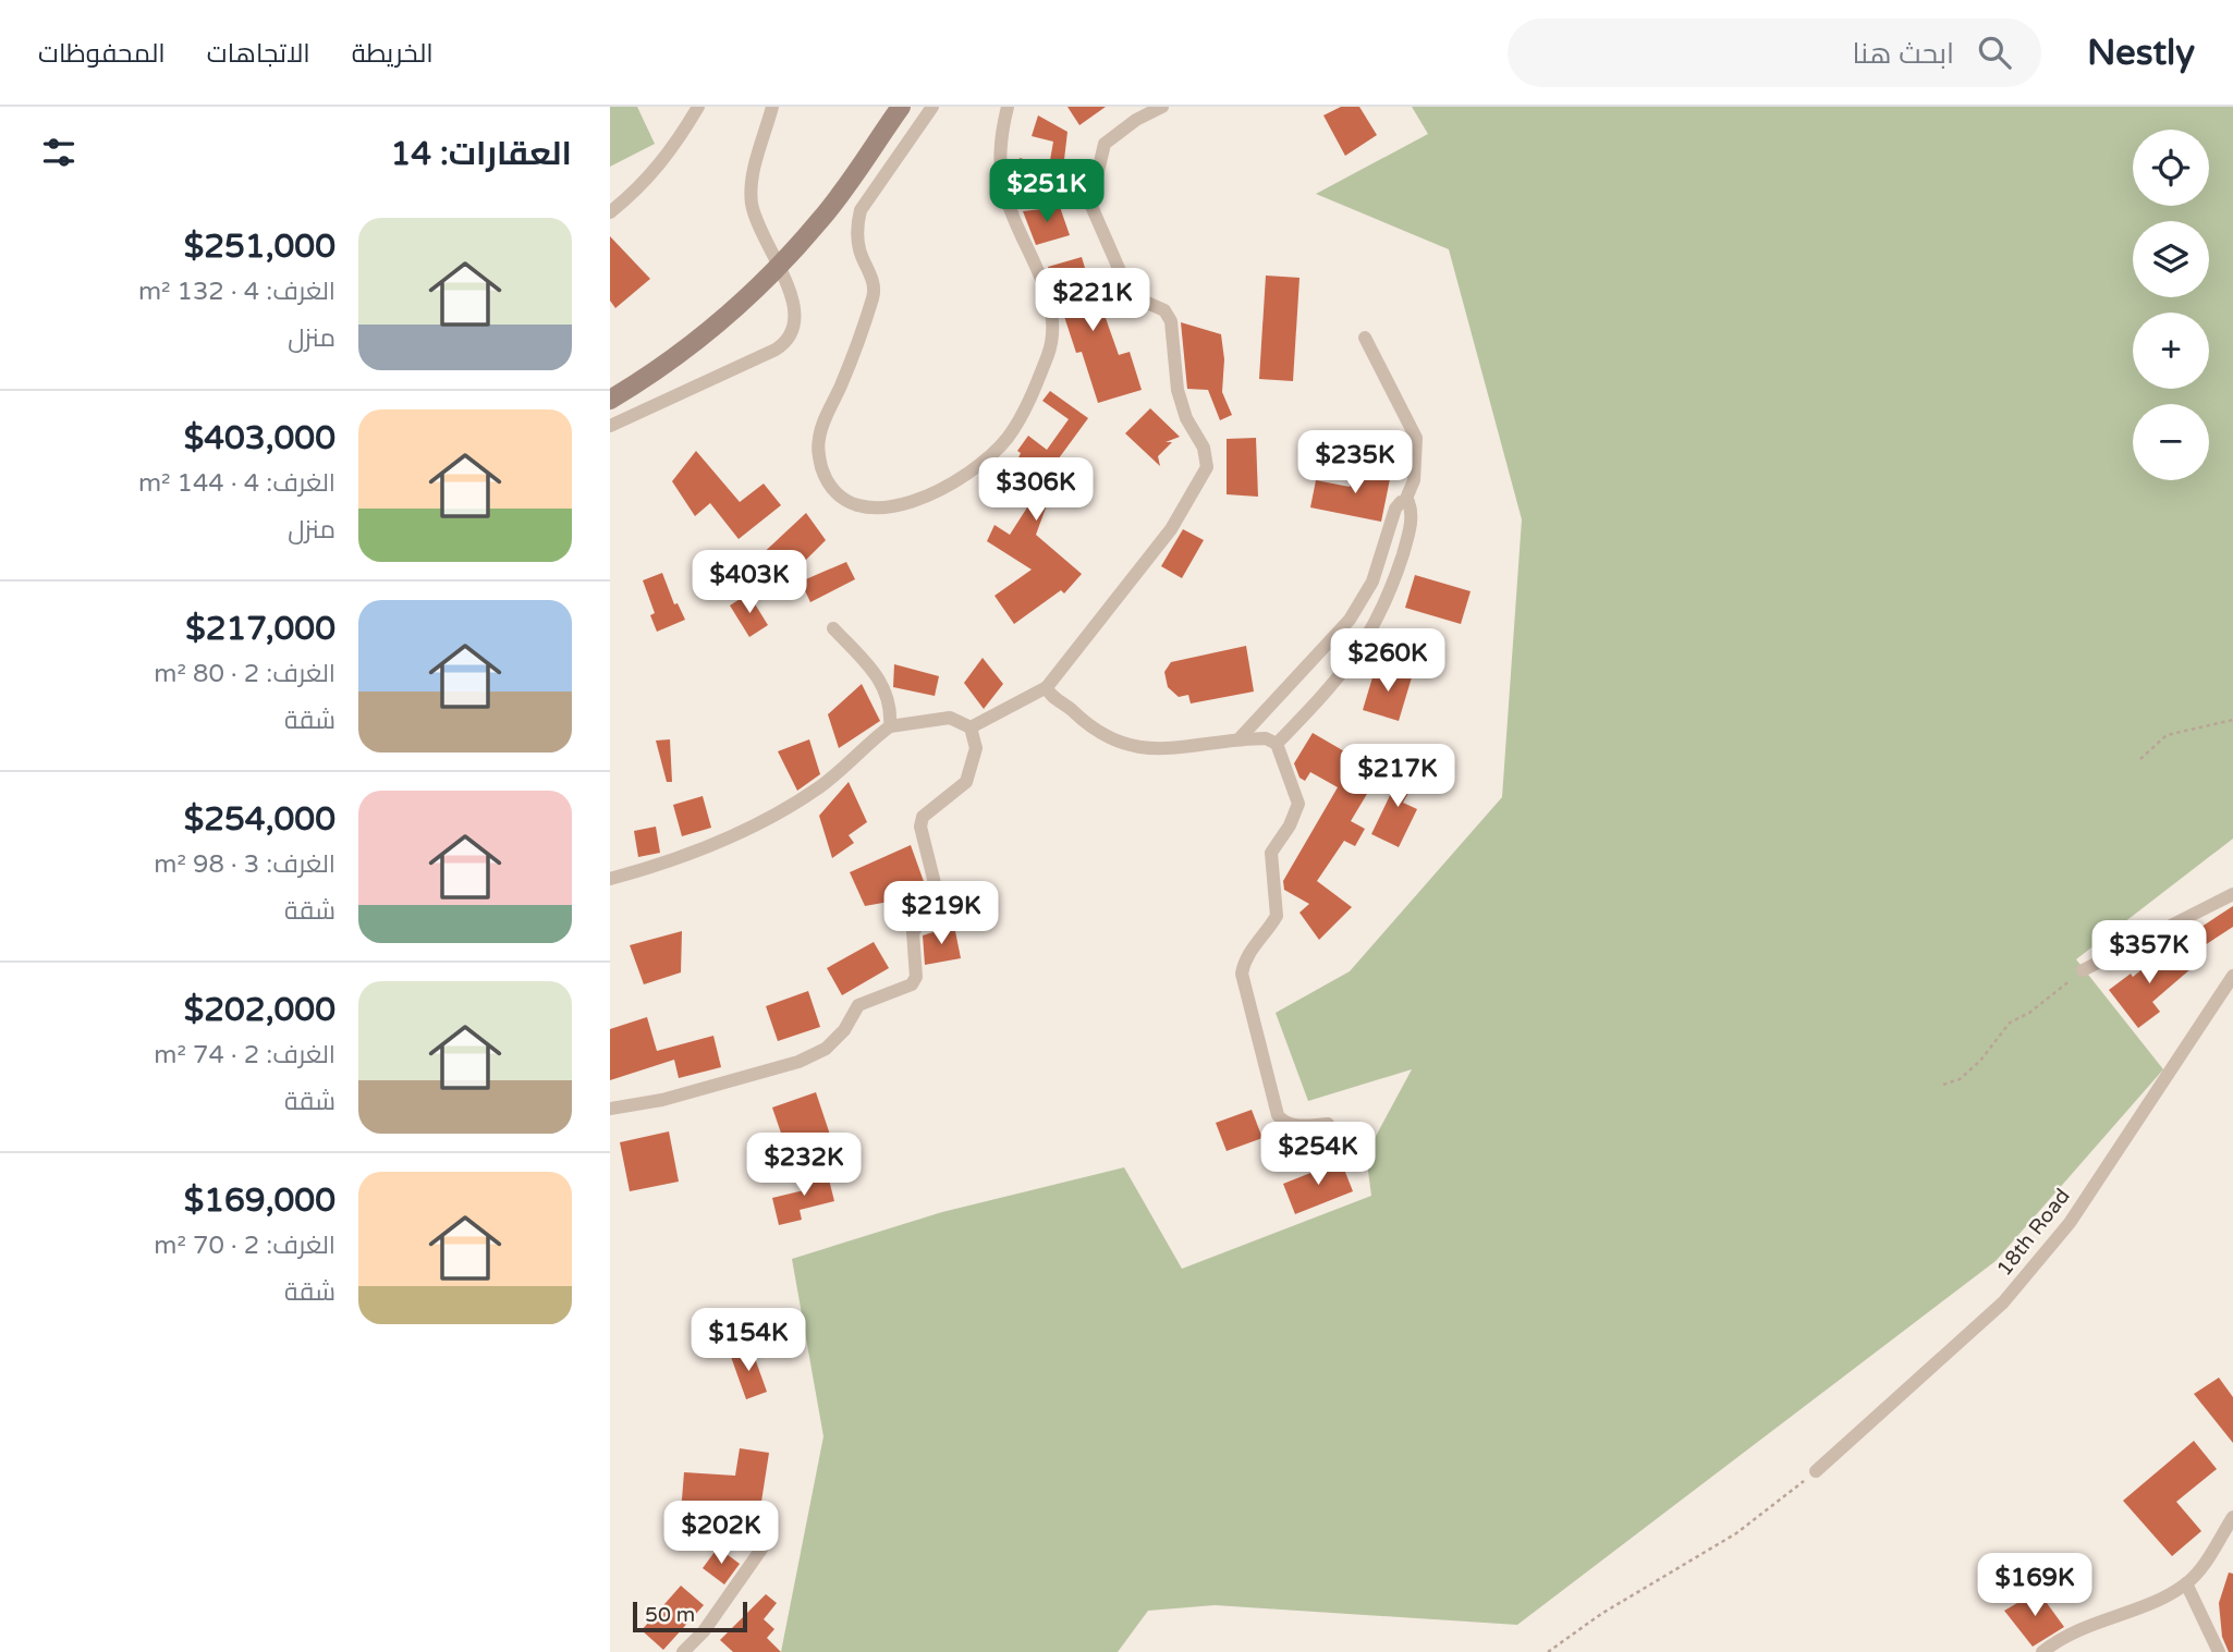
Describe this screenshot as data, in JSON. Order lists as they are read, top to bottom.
{
  "streets": {
    "street": ["18th Road"]
  },
  "scale_bar": "50 m",
  "page": {
    "header": "Nestly",
    "search": "ابحث هنا",
    "nav": ["الخريطة", "الاتجاهات", "المحفوظات"],
    "heading": "العقارات: 14",
    "map_buttons": ["+", "−"],
    "price": [
      "$251K",
      "$221K",
      "$235K",
      "$306K",
      "$403K",
      "$260K",
      "$217K",
      "$219K",
      "$357K",
      "$254K",
      "$232K",
      "$154K",
      "$202K",
      "$169K"
    ],
    "list": [
      {
        "name": "$251,000",
        "note": "الغرف: 4 · 132 m² · منزل"
      },
      {
        "name": "$403,000",
        "note": "الغرف: 4 · 144 m² · منزل"
      },
      {
        "name": "$217,000",
        "note": "الغرف: 2 · 80 m² · شقة"
      },
      {
        "name": "$254,000",
        "note": "الغرف: 3 · 98 m² · شقة"
      },
      {
        "name": "$202,000",
        "note": "الغرف: 2 · 74 m² · شقة"
      },
      {
        "name": "$169,000",
        "note": "الغرف: 2 · 70 m² · شقة"
      }
    ],
    "scale": "50 m"
  }
}
